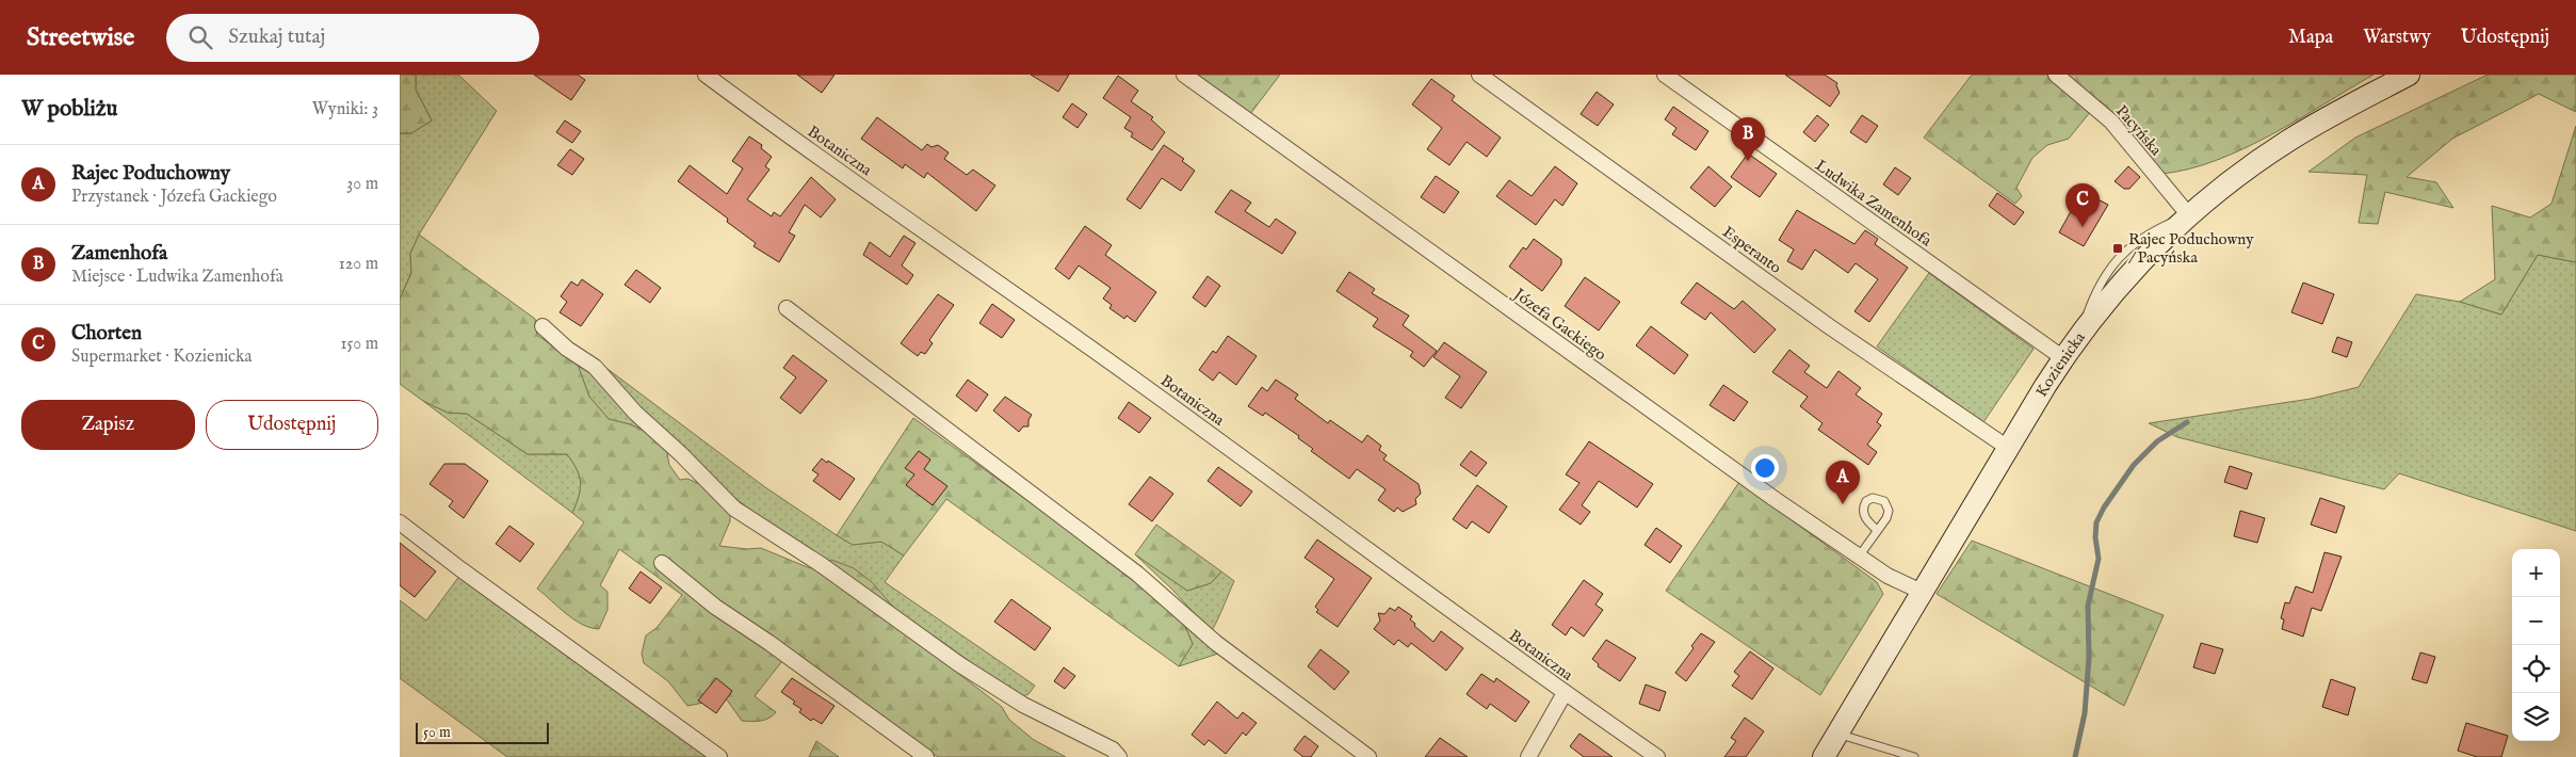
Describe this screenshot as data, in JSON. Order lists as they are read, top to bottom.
{
  "streets": {
    "main road": ["Kozienicka"],
    "street": [
      "Pacyńska",
      "Botaniczna",
      "Ludwika Zamenhofa",
      "Esperanto",
      "Józefa Gackiego"
    ]
  },
  "crossings": [
    ["Pacyńska", "Kozienicka"],
    ["Ludwika Zamenhofa", "Kozienicka"],
    ["Esperanto", "Kozienicka"],
    ["Józefa Gackiego", "Kozienicka"]
  ],
  "places": {
    "transit": ["Rajec Poduchowny / Pacyńska"]
  },
  "scale_bar": "50 m",
  "page": {
    "header": "Streetwise",
    "search": "Szukaj tutaj",
    "nav": ["Mapa", "Warstwy", "Udostępnij"],
    "heading": ["W pobliżu", "Wyniki: 3"],
    "pins": ["B", "C", "A"],
    "list": [
      {
        "mark": "A",
        "name": "Rajec Poduchowny",
        "note": "Przystanek · Józefa Gackiego",
        "value": "30 m"
      },
      {
        "mark": "B",
        "name": "Zamenhofa",
        "note": "Miejsce · Ludwika Zamenhofa",
        "value": "120 m"
      },
      {
        "mark": "C",
        "name": "Chorten",
        "note": "Supermarket · Kozienicka",
        "value": "150 m"
      }
    ],
    "buttons": ["Zapisz", "Udostępnij"],
    "map_buttons": ["+", "−"],
    "scale": "50 m"
  }
}
